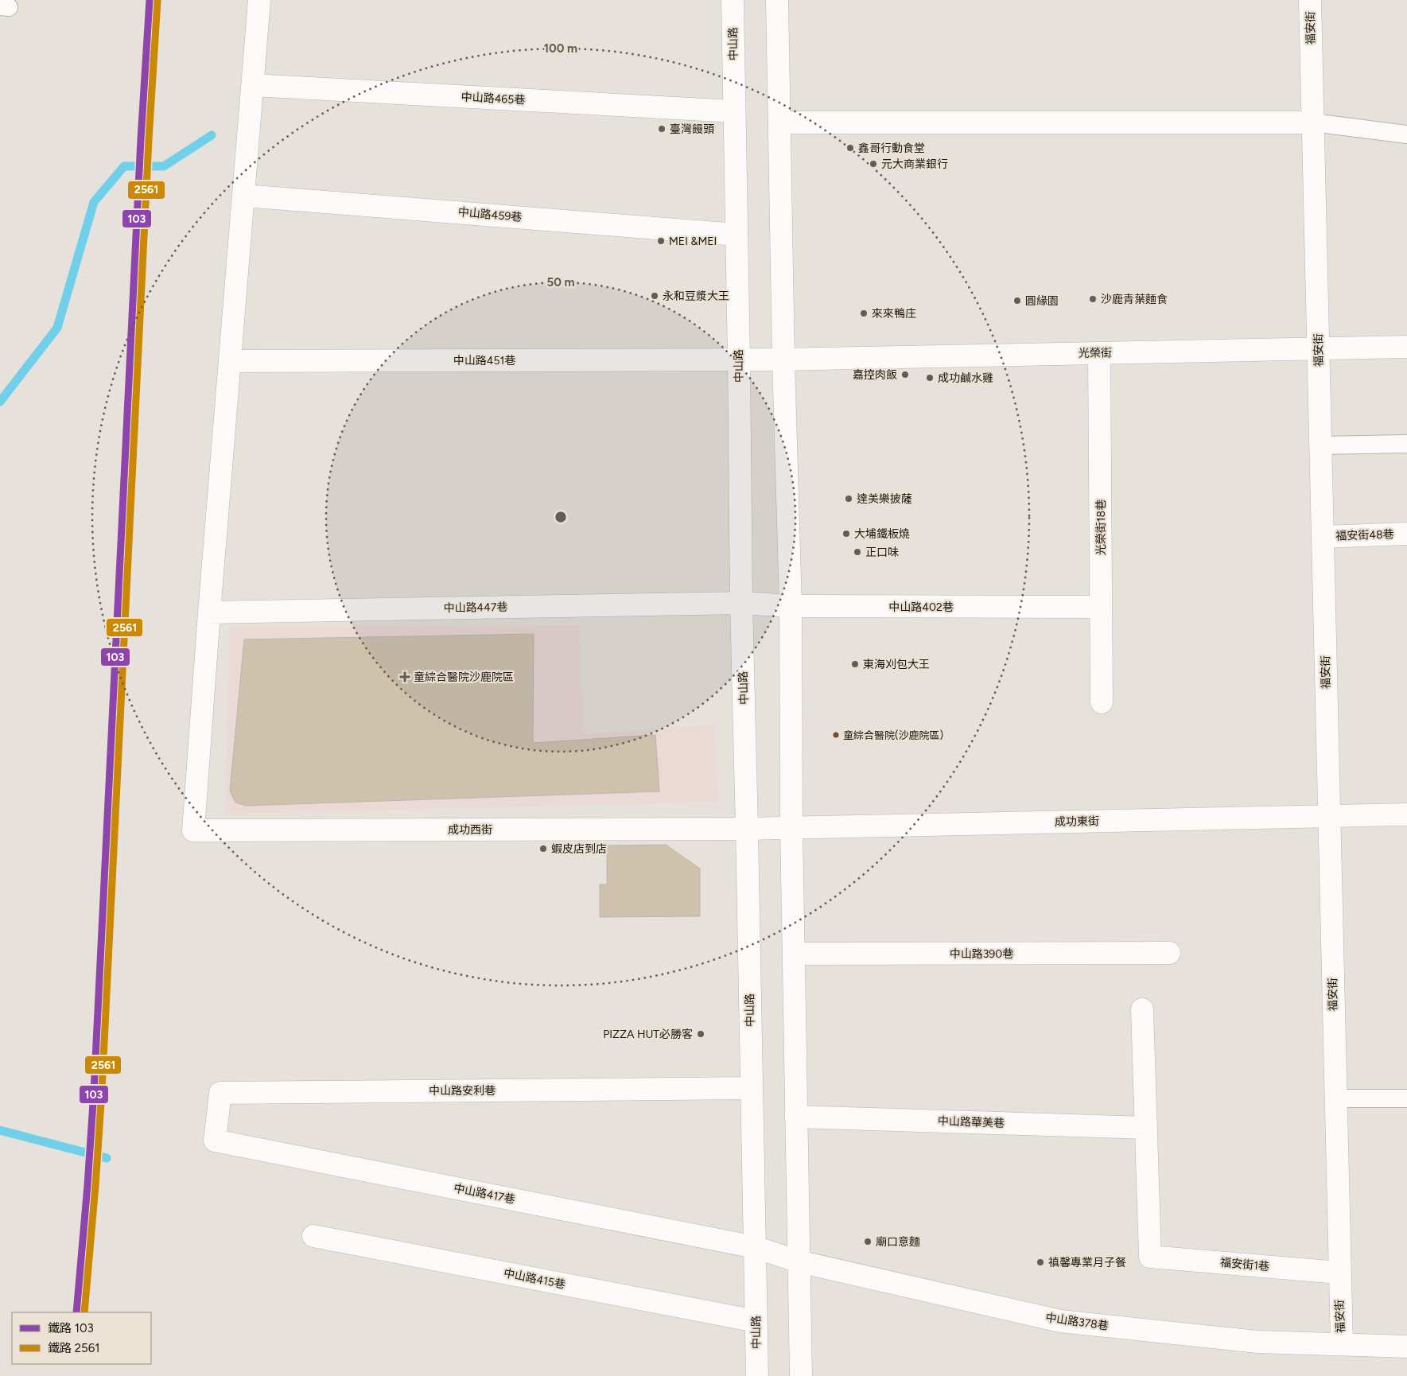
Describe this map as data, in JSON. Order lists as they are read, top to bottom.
{
  "streets": {
    "street": [
      "福安街",
      "中山路",
      "中山路465巷",
      "中山路459巷",
      "光榮街",
      "中山路451巷",
      "光榮街18巷",
      "福安街48巷",
      "中山路402巷",
      "中山路447巷",
      "成功東街",
      "成功西街",
      "中山路390巷",
      "中山路安利巷",
      "中山路華美巷",
      "中山路417巷",
      "福安街1巷",
      "中山路415巷",
      "中山路378巷"
    ]
  },
  "crossings": [
    ["福安街", "光榮街"],
    ["福安街", "福安街48巷"],
    ["福安街", "成功東街"],
    ["福安街", "福安街1巷"],
    ["福安街", "中山路378巷"],
    ["中山路", "中山路465巷"],
    ["中山路", "中山路459巷"],
    ["中山路", "光榮街"],
    ["中山路", "中山路451巷"],
    ["中山路", "中山路402巷"],
    ["中山路", "中山路447巷"],
    ["中山路", "成功東街"],
    ["中山路", "成功西街"],
    ["中山路", "中山路安利巷"],
    ["中山路", "中山路417巷"],
    ["中山路", "中山路415巷"],
    ["中山路", "中山路378巷"],
    ["光榮街", "中山路451巷"],
    ["光榮街", "光榮街18巷"],
    ["光榮街18巷", "中山路402巷"],
    ["中山路402巷", "中山路447巷"],
    ["中山路447巷", "成功西街"],
    ["成功東街", "成功西街"],
    ["中山路安利巷", "中山路417巷"],
    ["中山路華美巷", "福安街1巷"],
    ["中山路417巷", "中山路378巷"]
  ],
  "places": {
    "other": [
      "臺灣饅頭",
      "鑫哥行動食堂",
      "元大商業銀行",
      "MEI &MEI",
      "永和豆漿大王",
      "沙鹿青葉麵食",
      "圓緣園",
      "來來鴨庄",
      "嘉控肉飯",
      "成功鹹水雞",
      "達美樂披薩",
      "大埔鐵板燒",
      "正口味",
      "東海刈包大王",
      "童綜合醫院(沙鹿院區)",
      "蝦皮店到店",
      "PIZZA HUT必勝客",
      "廟口意麵",
      "禛馨專業月子餐"
    ],
    "health": ["童綜合醫院沙鹿院區"]
  },
  "lines": ["rail line 103", "rail line 2561"],
  "legend": ["鐵路 103", "鐵路 2561"],
  "rings": ["100 m", "50 m"]
}
